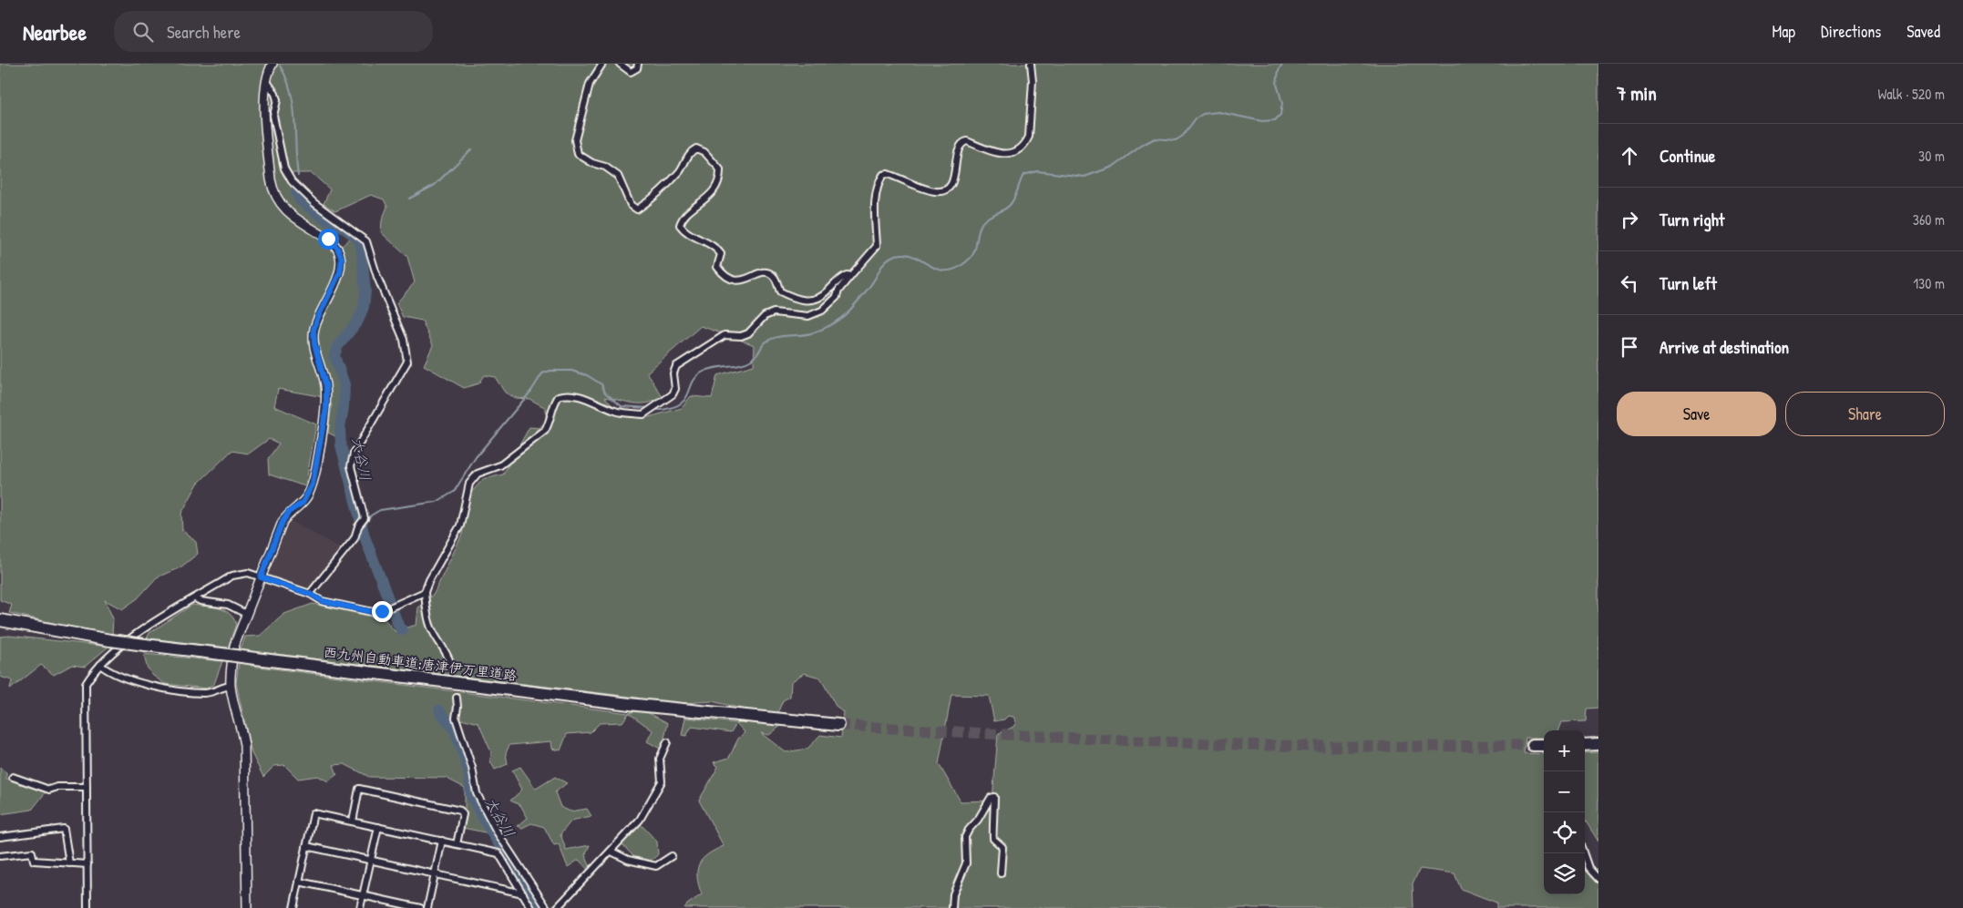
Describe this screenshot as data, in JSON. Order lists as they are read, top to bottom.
{
  "streets": {
    "highway": ["西九州自動車道;唐津伊万里道路"]
  },
  "water": ["大谷川"],
  "page": {
    "header": "Nearbee",
    "search": "Search here",
    "nav": ["Map", "Directions", "Saved"],
    "heading": ["7 min", "Walk · 520 m"],
    "list": [
      ["Continue", "30 m"],
      ["Turn right", "360 m"],
      ["Turn left", "130 m"],
      "Arrive at destination"
    ],
    "buttons": ["Save", "Share"],
    "map_buttons": ["+", "−"]
  }
}
